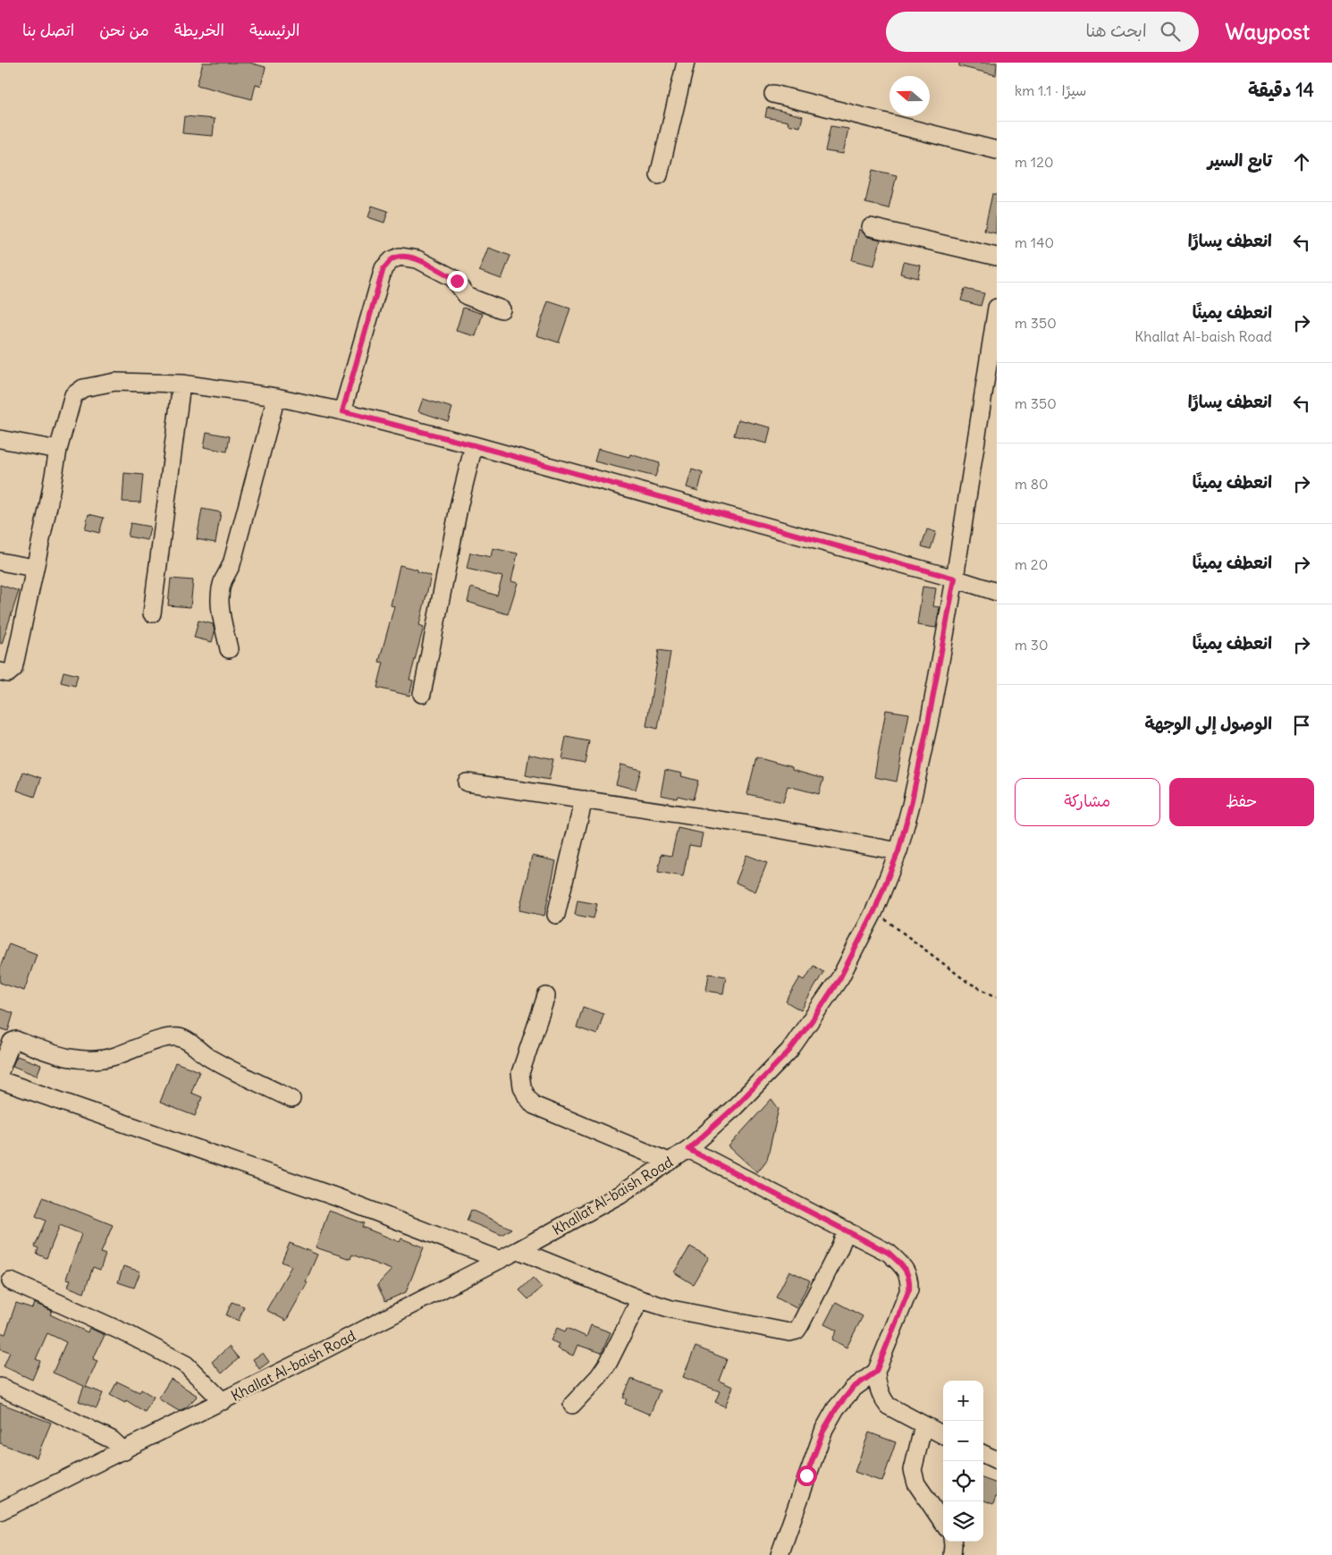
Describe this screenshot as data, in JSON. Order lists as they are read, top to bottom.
{
  "streets": {
    "street": ["Khallat Al-baish Road"]
  },
  "north": "left",
  "page": {
    "header": "Waypost",
    "search": "ابحث هنا",
    "nav": [
      "الرئيسية",
      "الخريطة",
      "من نحن",
      "اتصل بنا"
    ],
    "heading": ["14 دقيقة", "سيرًا · 1.1 km"],
    "list": [
      ["تابع السير", "120 m"],
      ["انعطف يسارًا", "140 m"],
      ["انعطف يمينًا", "Khallat Al-baish Road", "350 m"],
      ["انعطف يسارًا", "350 m"],
      ["انعطف يمينًا", "80 m"],
      ["انعطف يمينًا", "20 m"],
      ["انعطف يمينًا", "30 m"],
      "الوصول إلى الوجهة"
    ],
    "buttons": ["حفظ", "مشاركة"],
    "map_buttons": ["+", "−"]
  }
}
